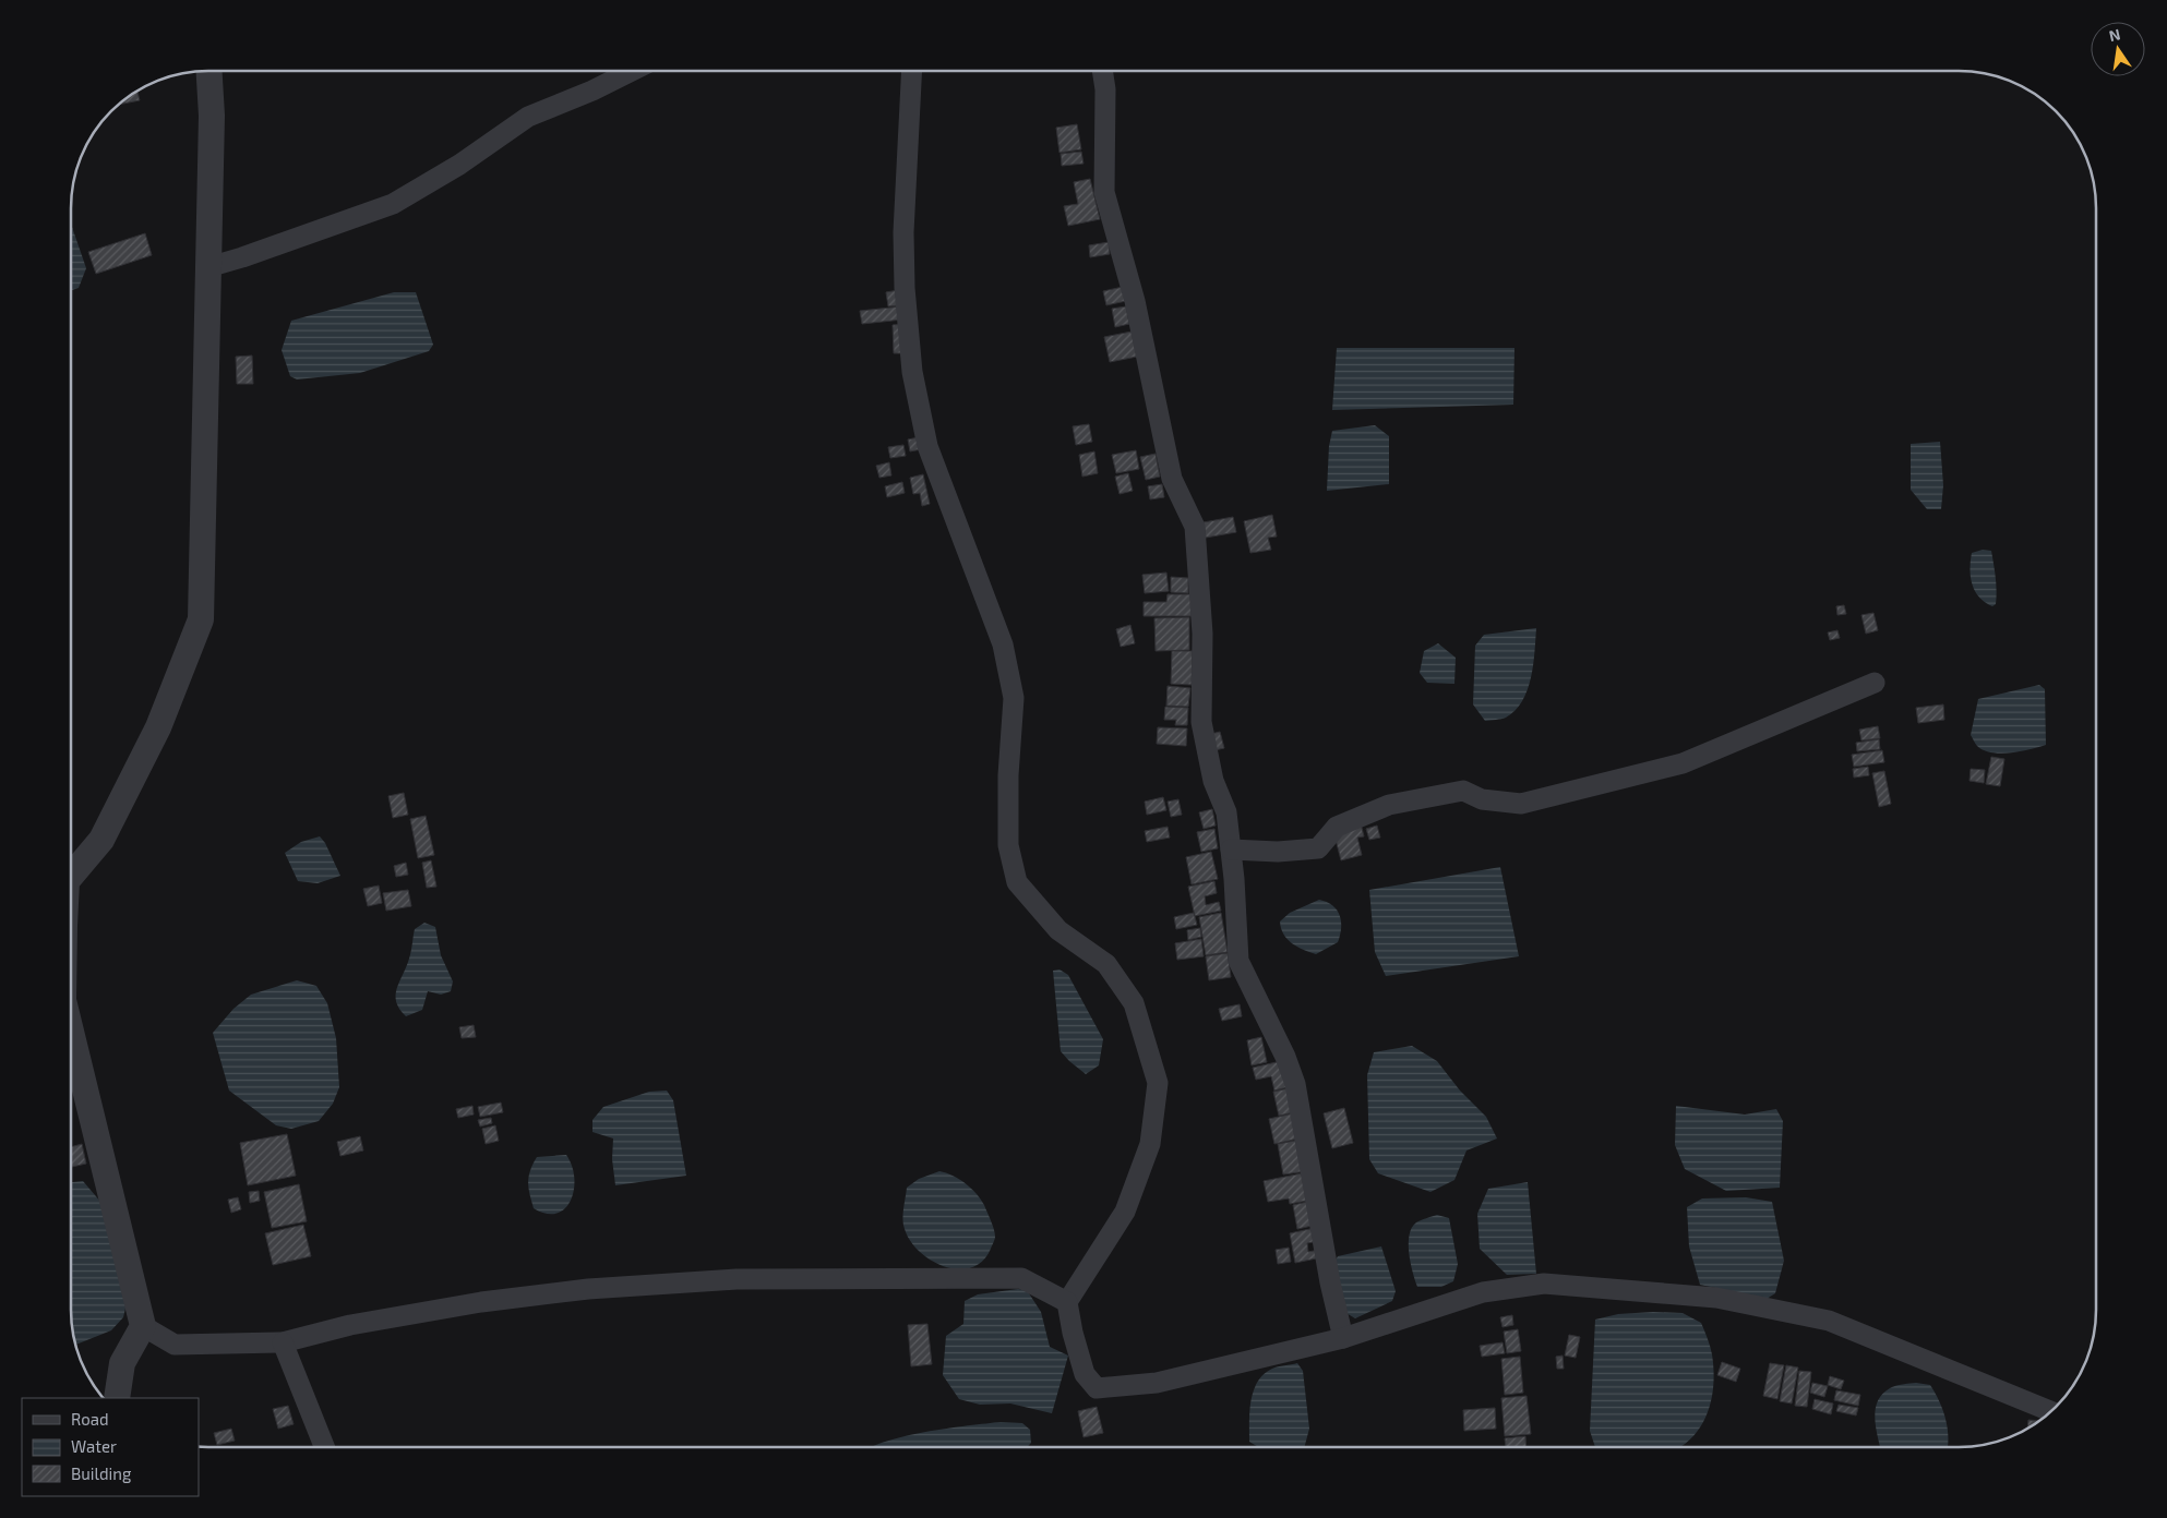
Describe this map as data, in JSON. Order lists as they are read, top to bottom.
{
  "legend": ["Road", "Water", "Building"],
  "north": "top"
}
